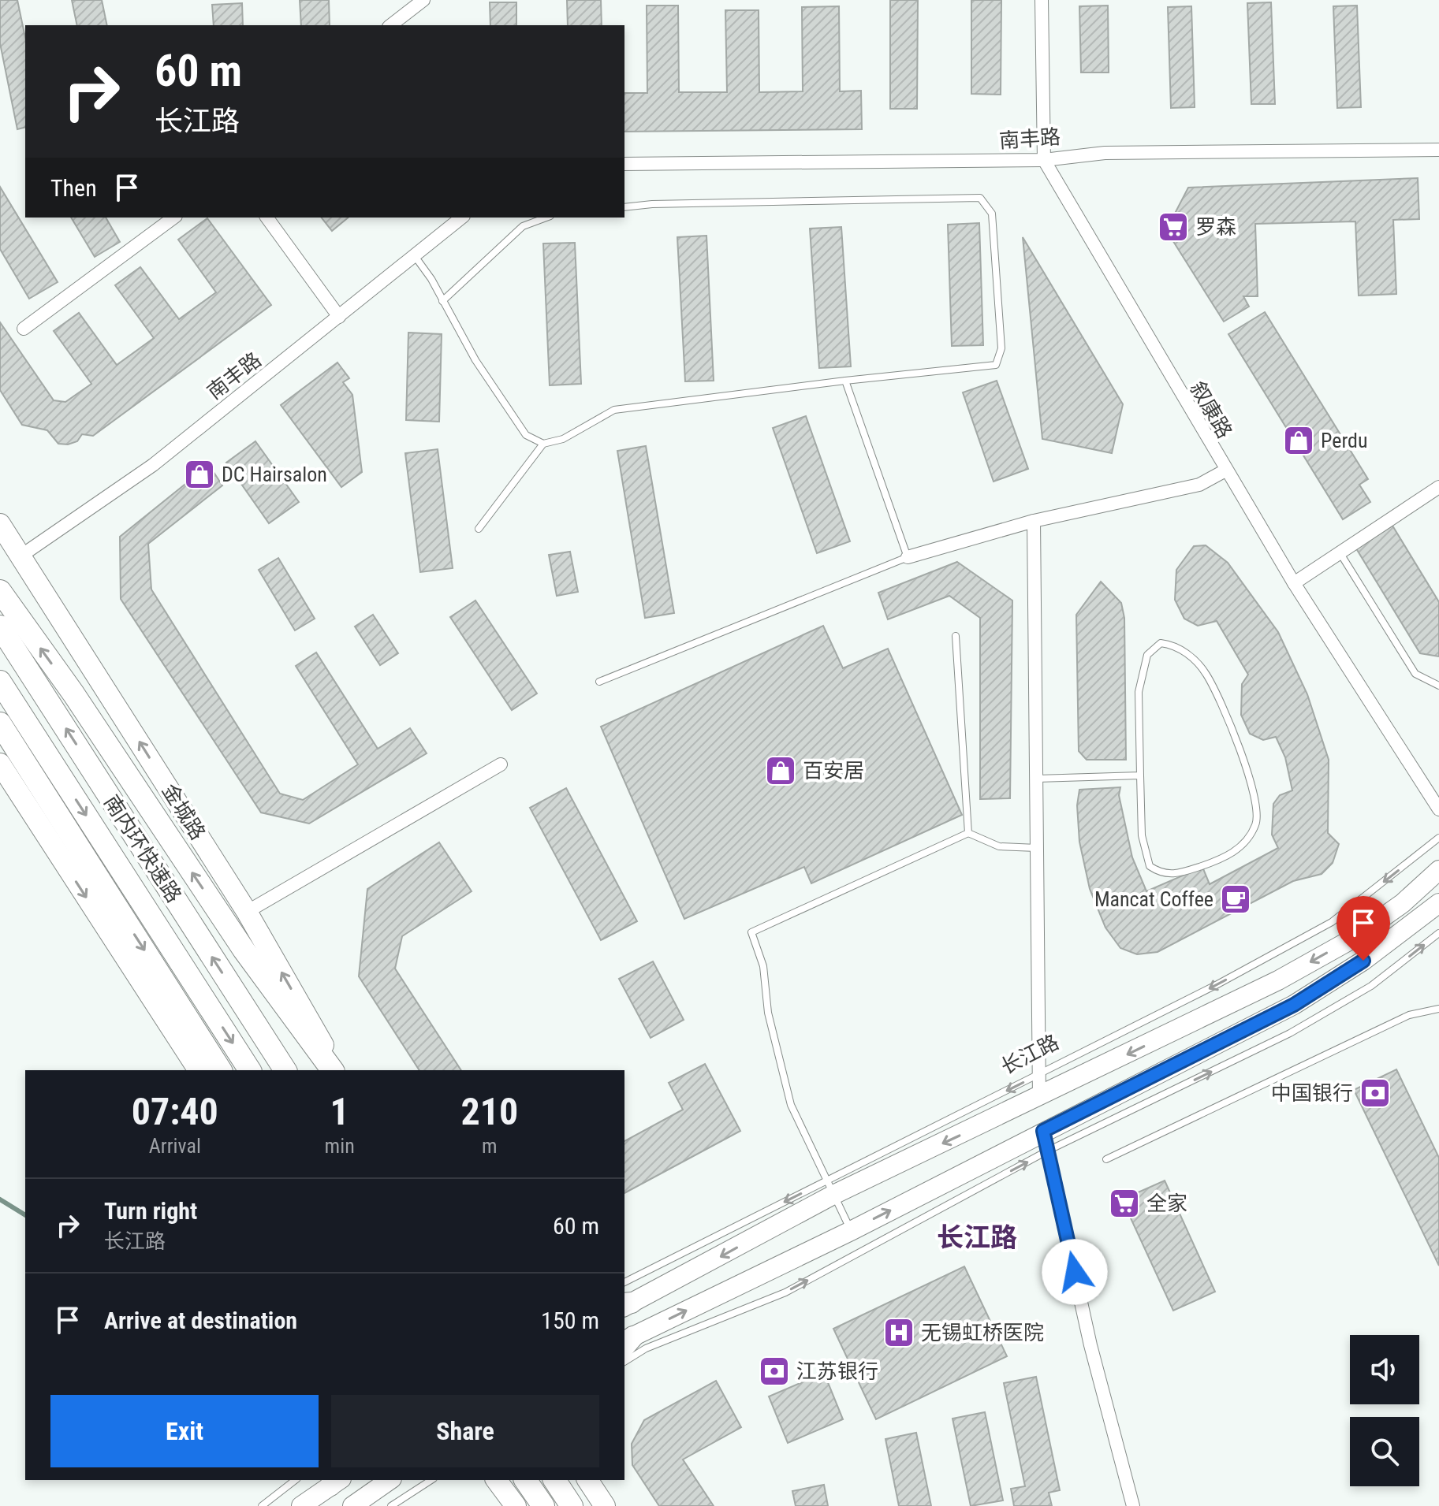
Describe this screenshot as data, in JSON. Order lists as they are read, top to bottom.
{
  "streets": {
    "highway": ["南内环快速路"],
    "main road": ["金城路", "长江路"],
    "street": ["南丰路", "叙康路"]
  },
  "crossings": [
    ["南丰路", "叙康路"],
    ["南丰路", "金城路"]
  ],
  "districts": ["长江路"],
  "places": {
    "supermarket": ["罗森", "全家"],
    "shop": ["Perdu", "DC Hairsalon", "百安居"],
    "cafe": ["Mancat Coffee"],
    "bank": ["中国银行", "江苏银行"],
    "hospital": ["无锡虹桥医院"]
  },
  "page": {
    "turn": ["60 m", "长江路"],
    "then": "Then",
    "eta": [
      "07:40",
      "Arrival",
      "1",
      "min",
      "210",
      "m"
    ],
    "list": [
      {
        "name": "Turn right",
        "note": "长江路",
        "value": "60 m"
      },
      {
        "name": "Arrive at destination",
        "value": "150 m"
      }
    ],
    "buttons": ["Exit", "Share"]
  }
}
